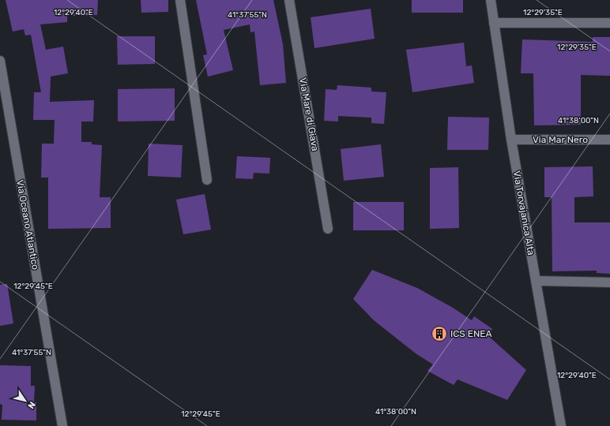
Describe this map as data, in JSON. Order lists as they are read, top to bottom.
{
  "streets": {
    "street": [
      "Via Mare di Giava",
      "Via Mar Nero",
      "Via Torvajanica Alta",
      "Via Oceano Atlantico"
    ]
  },
  "crossings": [
    ["Via Mar Nero", "Via Torvajanica Alta"]
  ],
  "places": {
    "building": ["ICS ENEA"]
  },
  "north": "bottom right",
  "coordinates": [
    "12°29'40\"E",
    "12°29'35\"E",
    "41°37'55\"N",
    "41°38'00\"N",
    "12°29'45\"E"
  ]
}
